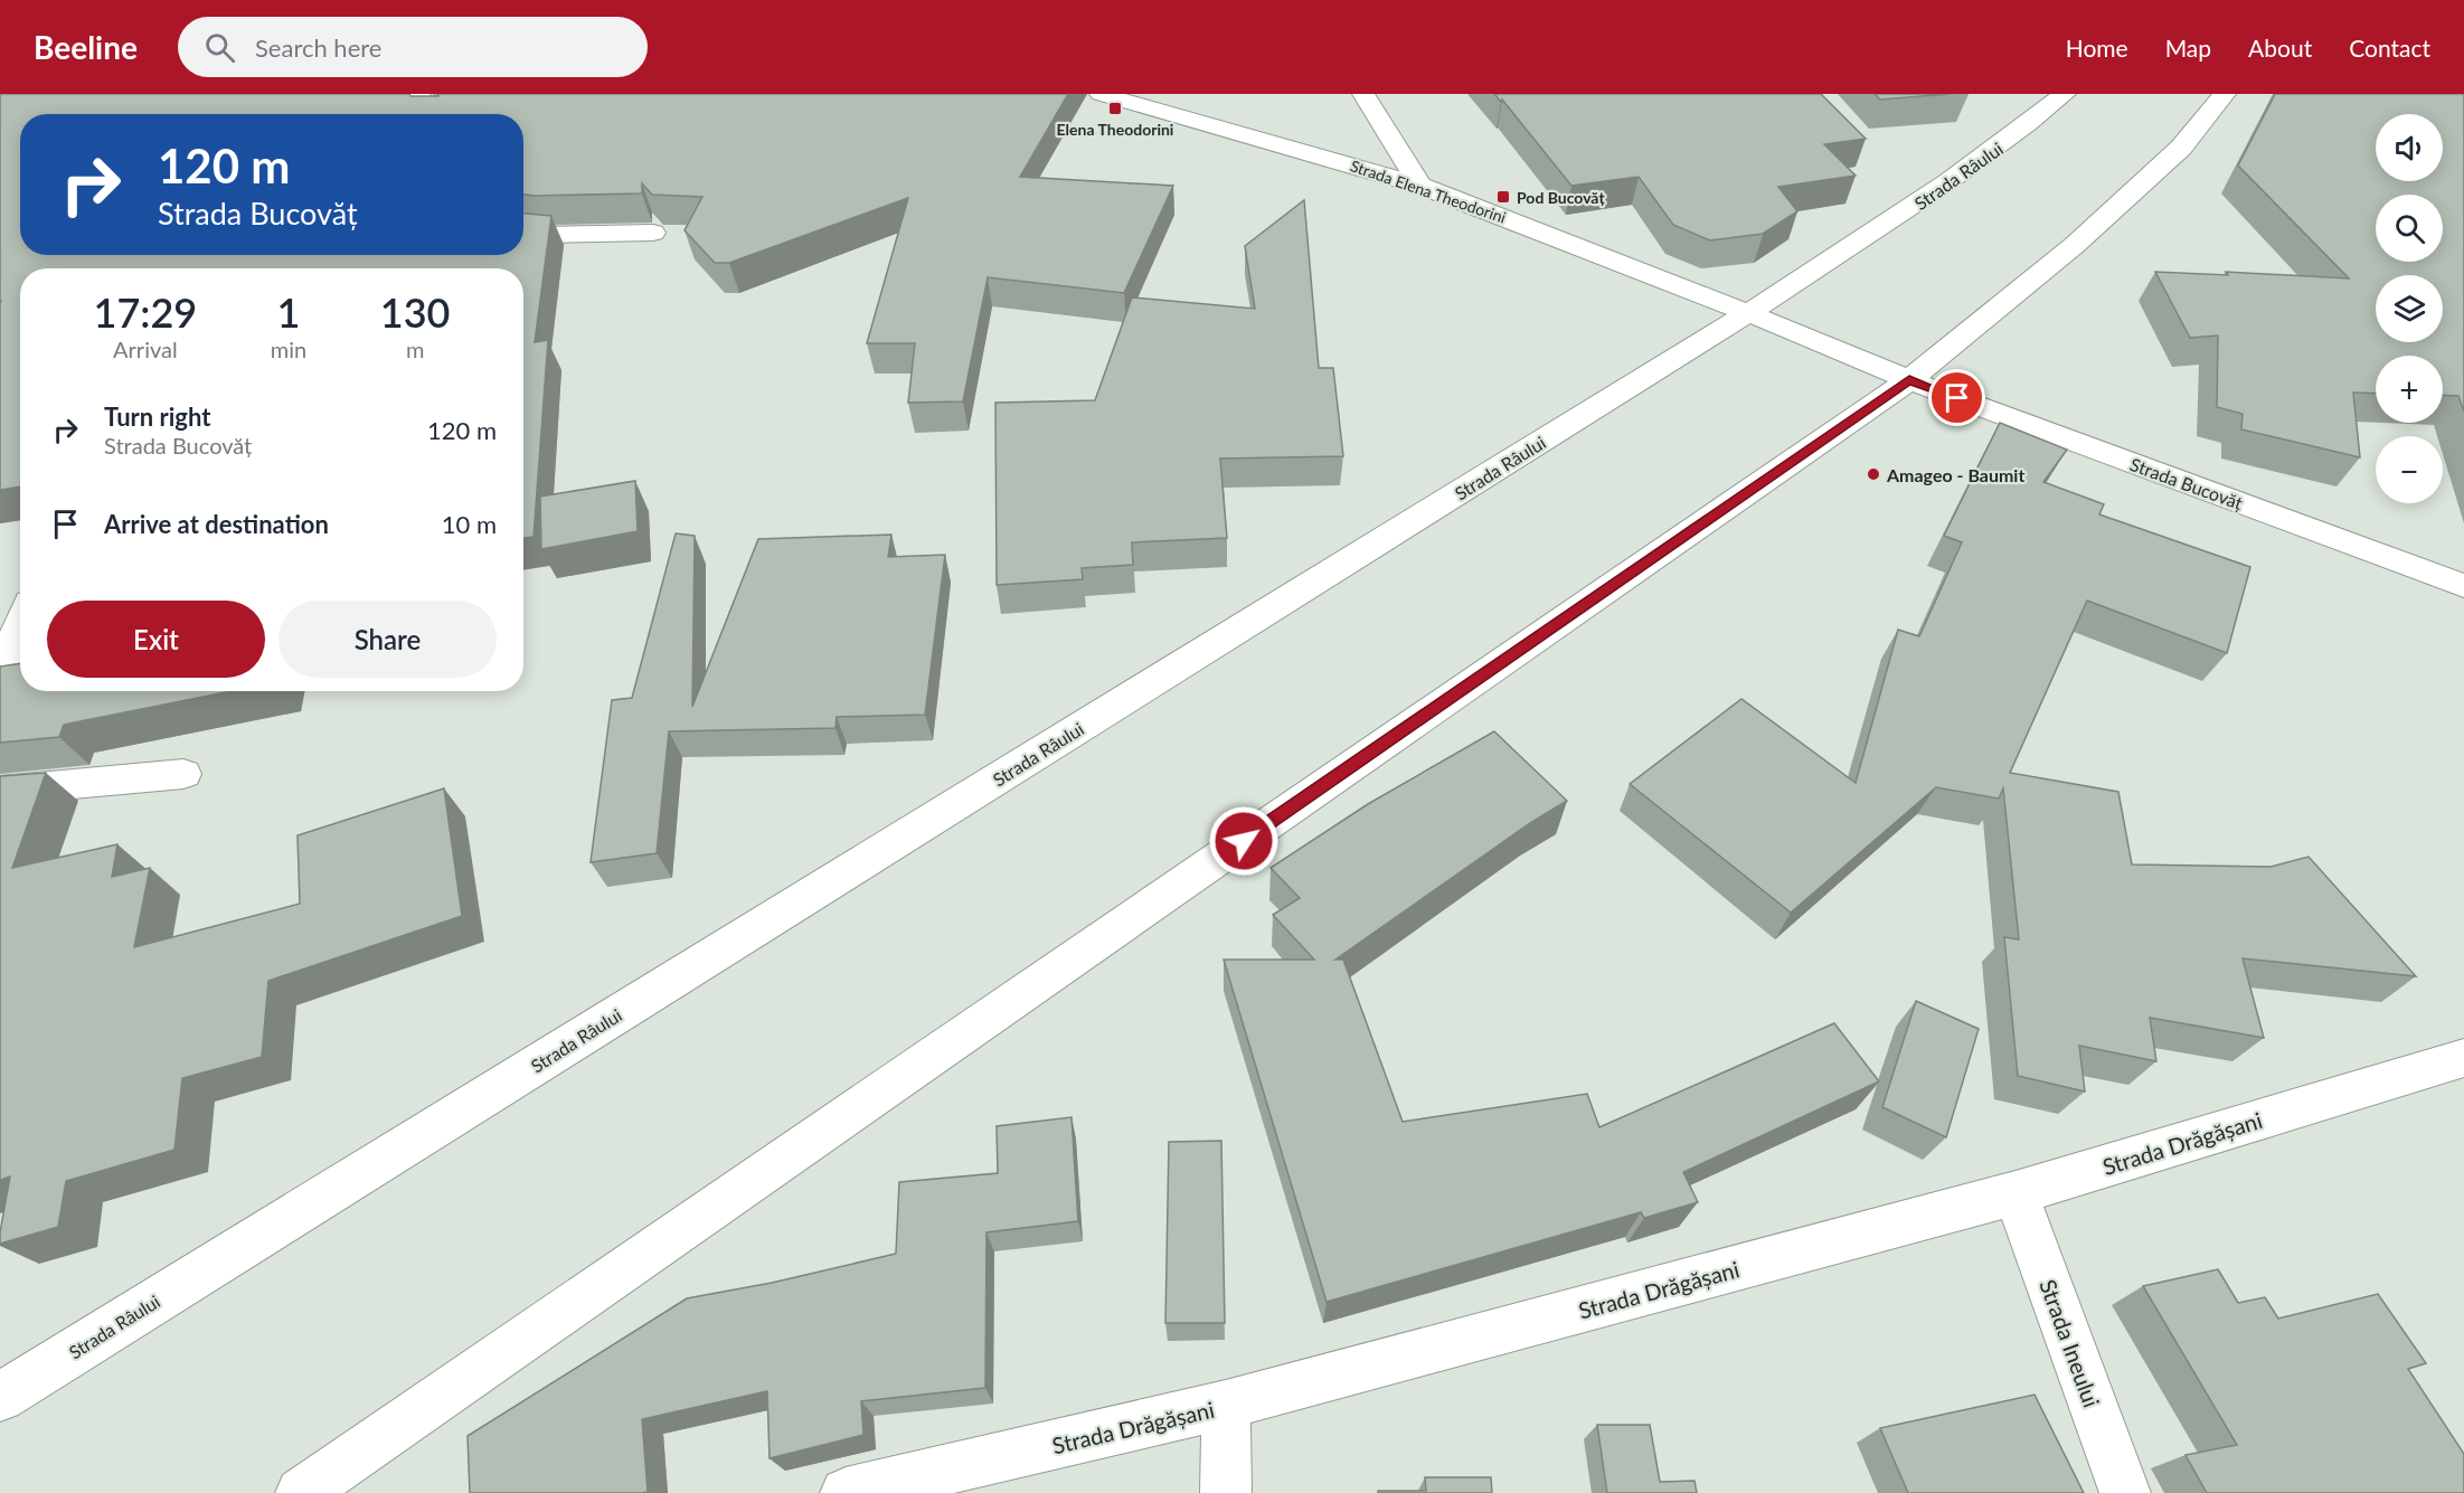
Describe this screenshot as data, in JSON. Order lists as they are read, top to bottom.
{
  "streets": {
    "main road": [
      "Strada Râului",
      "Strada Elena Theodorini",
      "Strada Bucovăț",
      "Strada Drăgășani",
      "Strada Ineului"
    ]
  },
  "crossings": [
    ["Strada Râului", "Strada Elena Theodorini"],
    ["Strada Elena Theodorini", "Strada Bucovăț"],
    ["Strada Drăgășani", "Strada Ineului"]
  ],
  "places": {
    "transit": ["Elena Theodorini", "Pod Bucovăț"],
    "other": ["Amageo - Baumit"]
  },
  "page": {
    "header": "Beeline",
    "search": "Search here",
    "nav": [
      "Home",
      "Map",
      "About",
      "Contact"
    ],
    "map_buttons": ["+", "−"],
    "turn": ["120 m", "Strada Bucovăț"],
    "eta": [
      "17:29",
      "Arrival",
      "1",
      "min",
      "130",
      "m"
    ],
    "list": [
      {
        "name": "Turn right",
        "note": "Strada Bucovăț",
        "value": "120 m"
      },
      {
        "name": "Arrive at destination",
        "value": "10 m"
      }
    ],
    "buttons": ["Exit", "Share"]
  }
}
